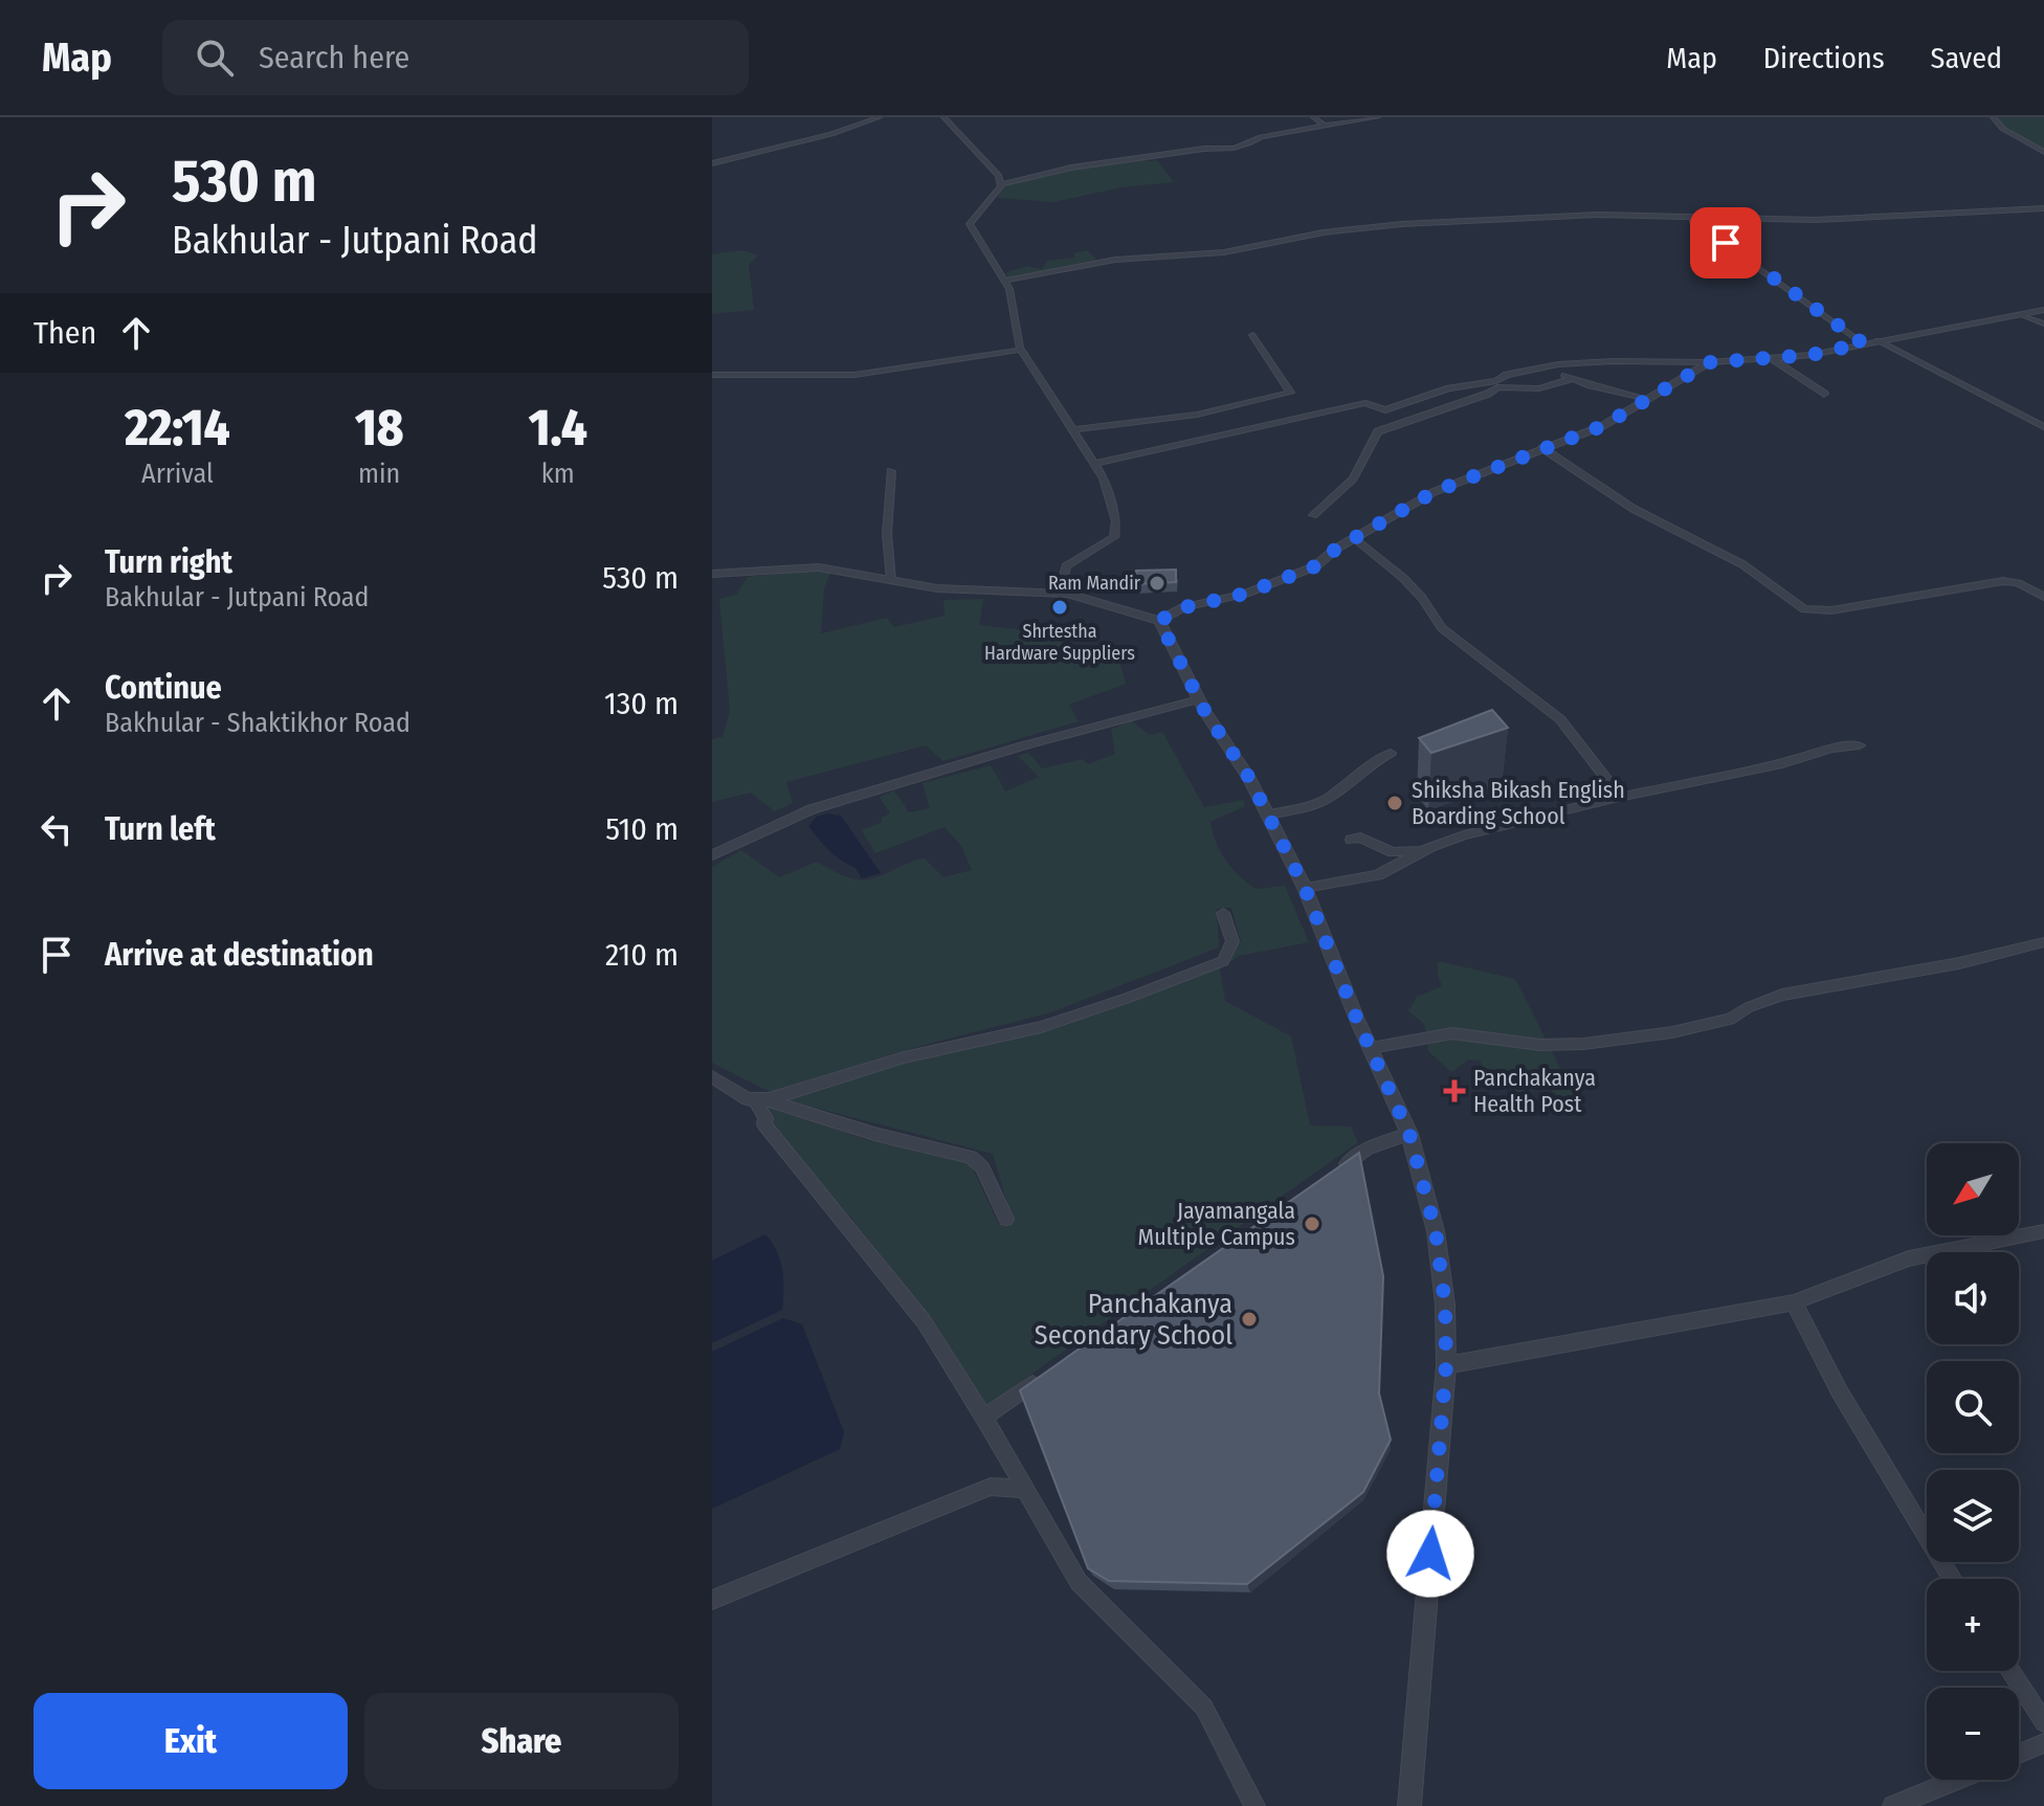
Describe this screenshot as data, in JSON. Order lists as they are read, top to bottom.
{
  "places": {
    "other": [
      "Ram Mandir",
      "Shrtestha Hardware Suppliers",
      "Shiksha Bikash English Boarding School",
      "Jayamangala Multiple Campus",
      "Panchakanya Secondary School"
    ],
    "health": ["Panchakanya Health Post"]
  },
  "north": "bottom left",
  "page": {
    "header": "Map",
    "search": "Search here",
    "nav": ["Map", "Directions", "Saved"],
    "turn": ["530 m", "Bakhular - Jutpani Road"],
    "then": "Then",
    "eta": [
      "22:14",
      "Arrival",
      "18",
      "min",
      "1.4",
      "km"
    ],
    "list": [
      {
        "name": "Turn right",
        "note": "Bakhular - Jutpani Road",
        "value": "530 m"
      },
      {
        "name": "Continue",
        "note": "Bakhular - Shaktikhor Road",
        "value": "130 m"
      },
      {
        "name": "Turn left",
        "value": "510 m"
      },
      {
        "name": "Arrive at destination",
        "value": "210 m"
      }
    ],
    "map_buttons": ["+", "−"],
    "buttons": ["Exit", "Share"]
  }
}
